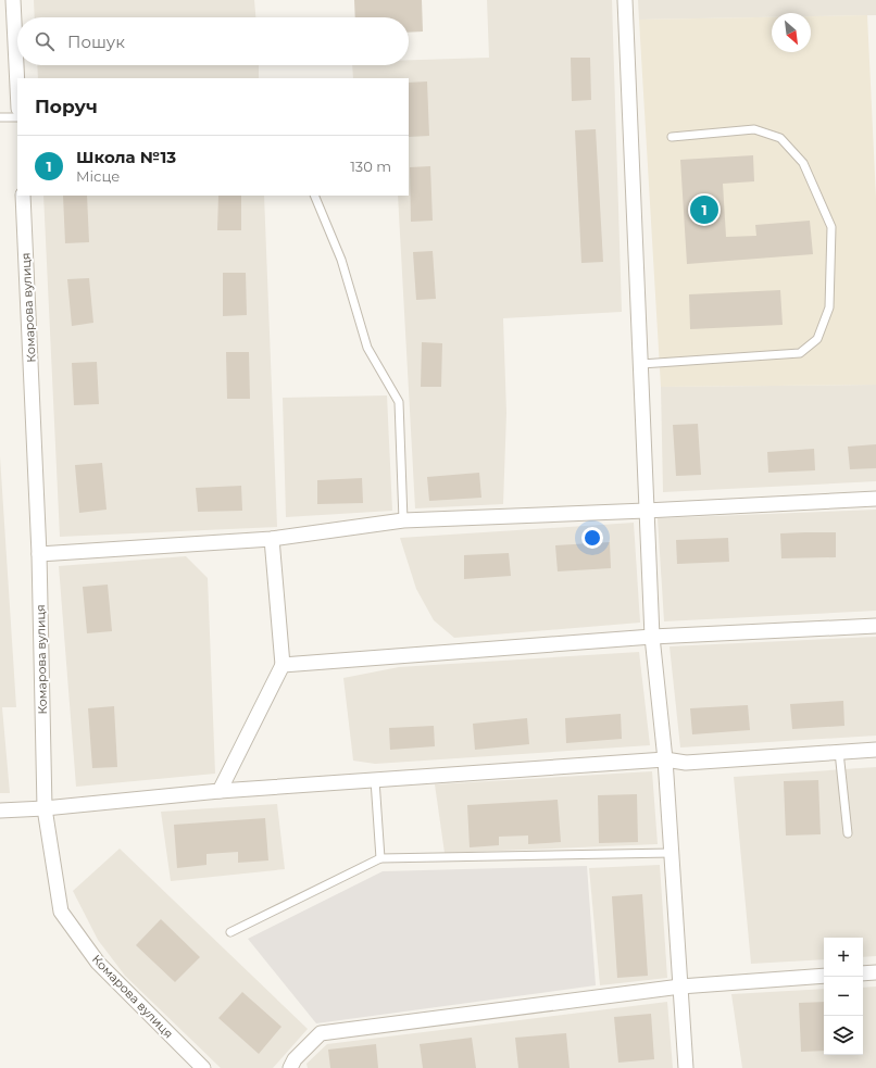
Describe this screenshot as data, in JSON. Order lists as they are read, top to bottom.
{
  "streets": {
    "street": ["Комарова вулиця"]
  },
  "north": "bottom right",
  "page": {
    "search": "Пошук",
    "heading": "Поруч",
    "list": [
      {
        "mark": "1",
        "name": "Школа №13",
        "note": "Місце",
        "value": "130 m"
      }
    ],
    "pins": "1",
    "map_buttons": ["+", "−"]
  }
}
